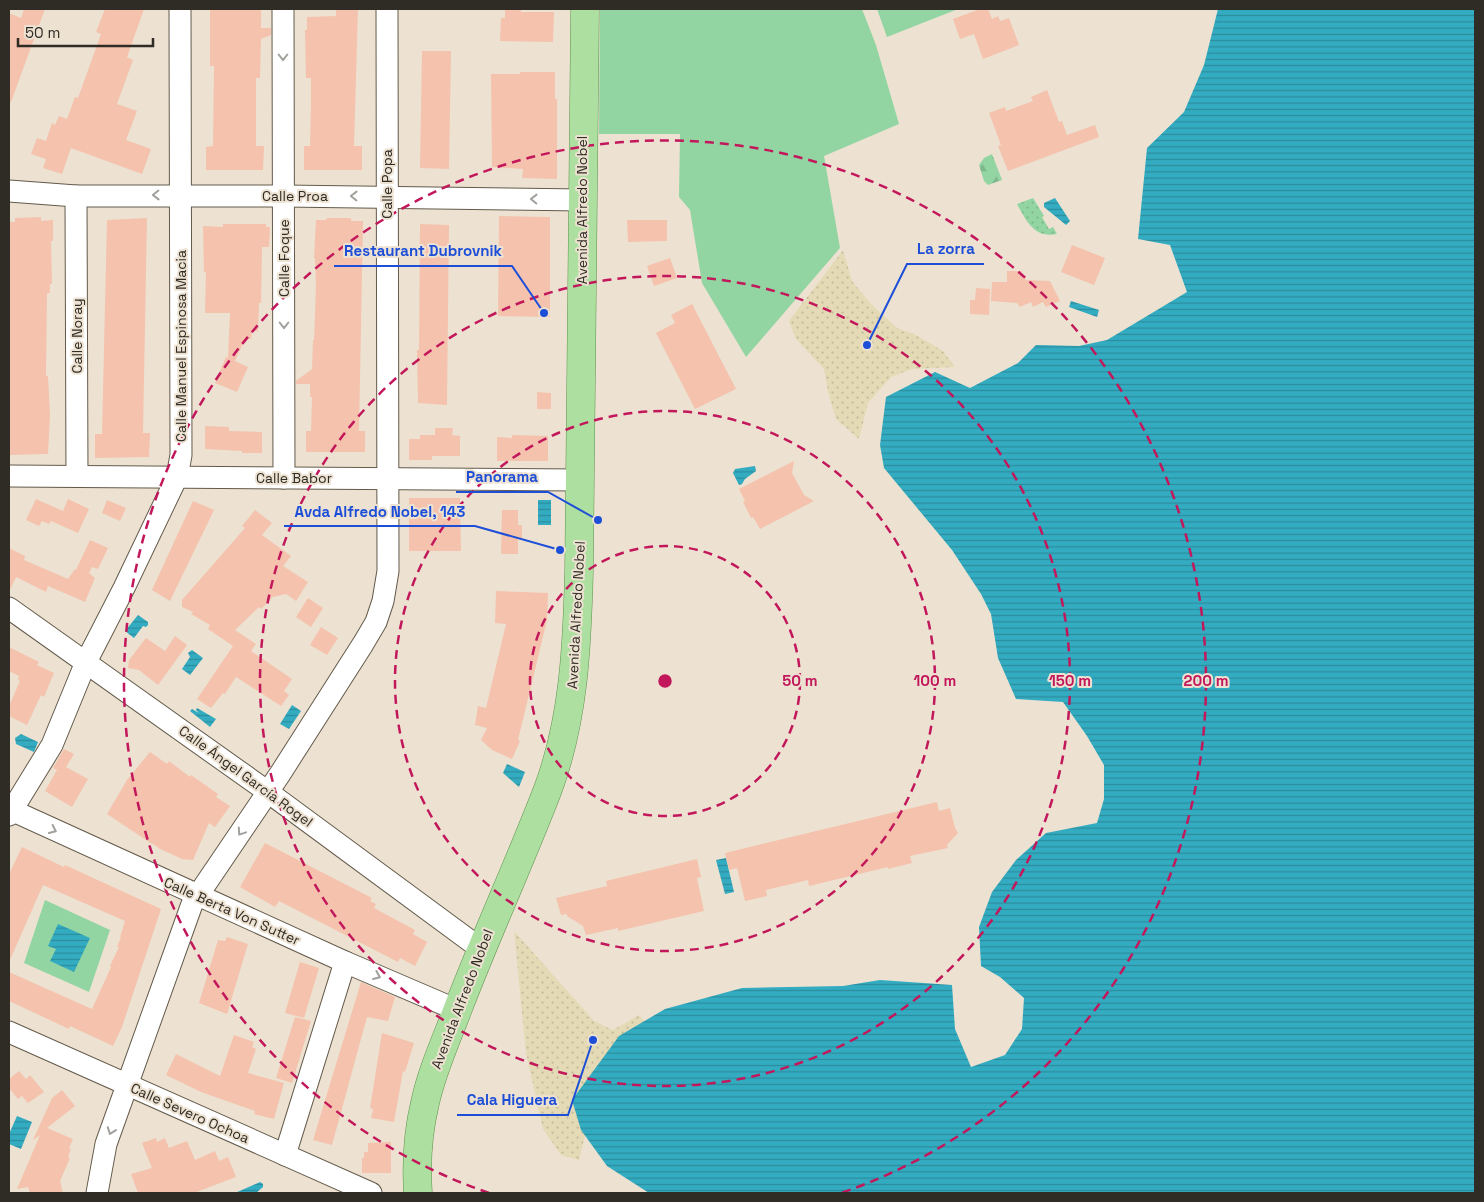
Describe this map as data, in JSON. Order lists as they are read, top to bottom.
{
  "streets": {
    "main road": ["Avenida Alfredo Nobel"],
    "street": [
      "Calle Popa",
      "Calle Proa",
      "Calle Foque",
      "Calle Noray",
      "Calle Manuel Espinosa Macia",
      "Calle Babor",
      "Calle Ángel García Rogel",
      "Calle Berta Von Sutter",
      "Calle Severo Ochoa"
    ]
  },
  "crossings": [
    ["Calle Popa", "Calle Proa"],
    ["Calle Popa", "Calle Babor"],
    ["Calle Popa", "Calle Ángel García Rogel"],
    ["Calle Popa", "Calle Berta Von Sutter"],
    ["Calle Popa", "Calle Severo Ochoa"],
    ["Calle Proa", "Avenida Alfredo Nobel"],
    ["Calle Proa", "Calle Foque"],
    ["Calle Proa", "Calle Noray"],
    ["Calle Proa", "Calle Manuel Espinosa Macia"],
    ["Avenida Alfredo Nobel", "Calle Babor"],
    ["Avenida Alfredo Nobel", "Calle Ángel García Rogel"],
    ["Avenida Alfredo Nobel", "Calle Berta Von Sutter"],
    ["Calle Foque", "Calle Babor"],
    ["Calle Noray", "Calle Babor"],
    ["Calle Manuel Espinosa Macia", "Calle Babor"],
    ["Calle Manuel Espinosa Macia", "Calle Ángel García Rogel"],
    ["Calle Manuel Espinosa Macia", "Calle Berta Von Sutter"]
  ],
  "one_way": ["Calle Proa", "Calle Foque", "Calle Berta Von Sutter"],
  "places": [
    "Restaurant Dubrovnik",
    "La zorra",
    "Panorama",
    "Avda Alfredo Nobel, 143",
    "Cala Higuera"
  ],
  "scale_bar": "50 m",
  "rings": [
    "50 m",
    "100 m",
    "150 m",
    "200 m"
  ]
}
